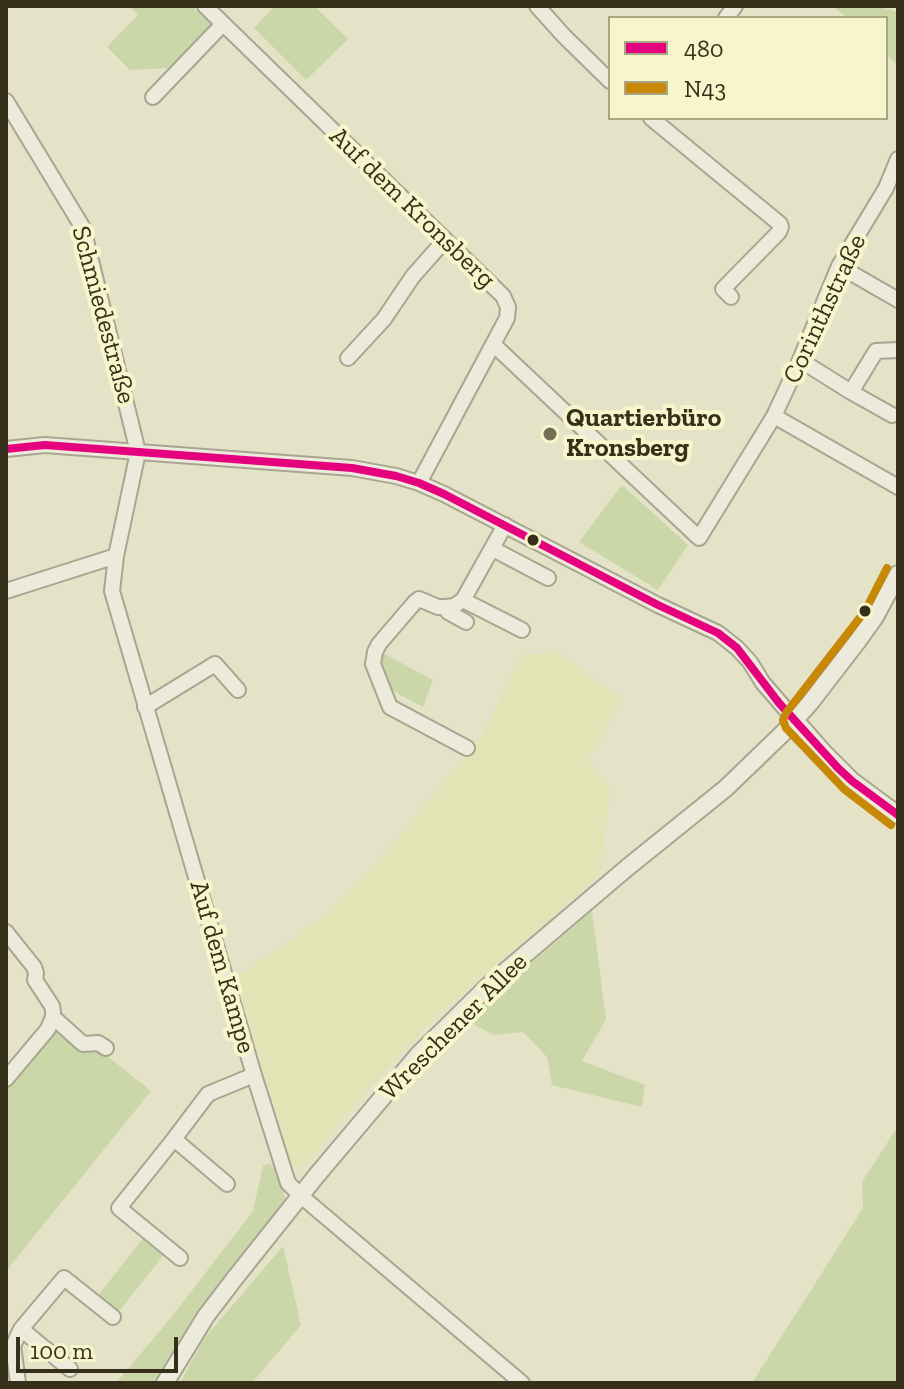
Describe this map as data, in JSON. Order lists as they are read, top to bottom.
{
  "streets": {
    "street": [
      "Auf dem Kronsberg",
      "Corinthstraße",
      "Schmiedestraße",
      "Auf dem Kampe",
      "Wreschener Allee"
    ]
  },
  "crossings": [
    ["Auf dem Kronsberg", "Corinthstraße"],
    ["Schmiedestraße", "Auf dem Kampe"],
    ["Auf dem Kampe", "Wreschener Allee"]
  ],
  "places": ["Quartierbüro Kronsberg"],
  "lines": ["transit line 480", "transit line N43"],
  "legend": ["480", "N43"],
  "scale_bar": "100 m"
}
